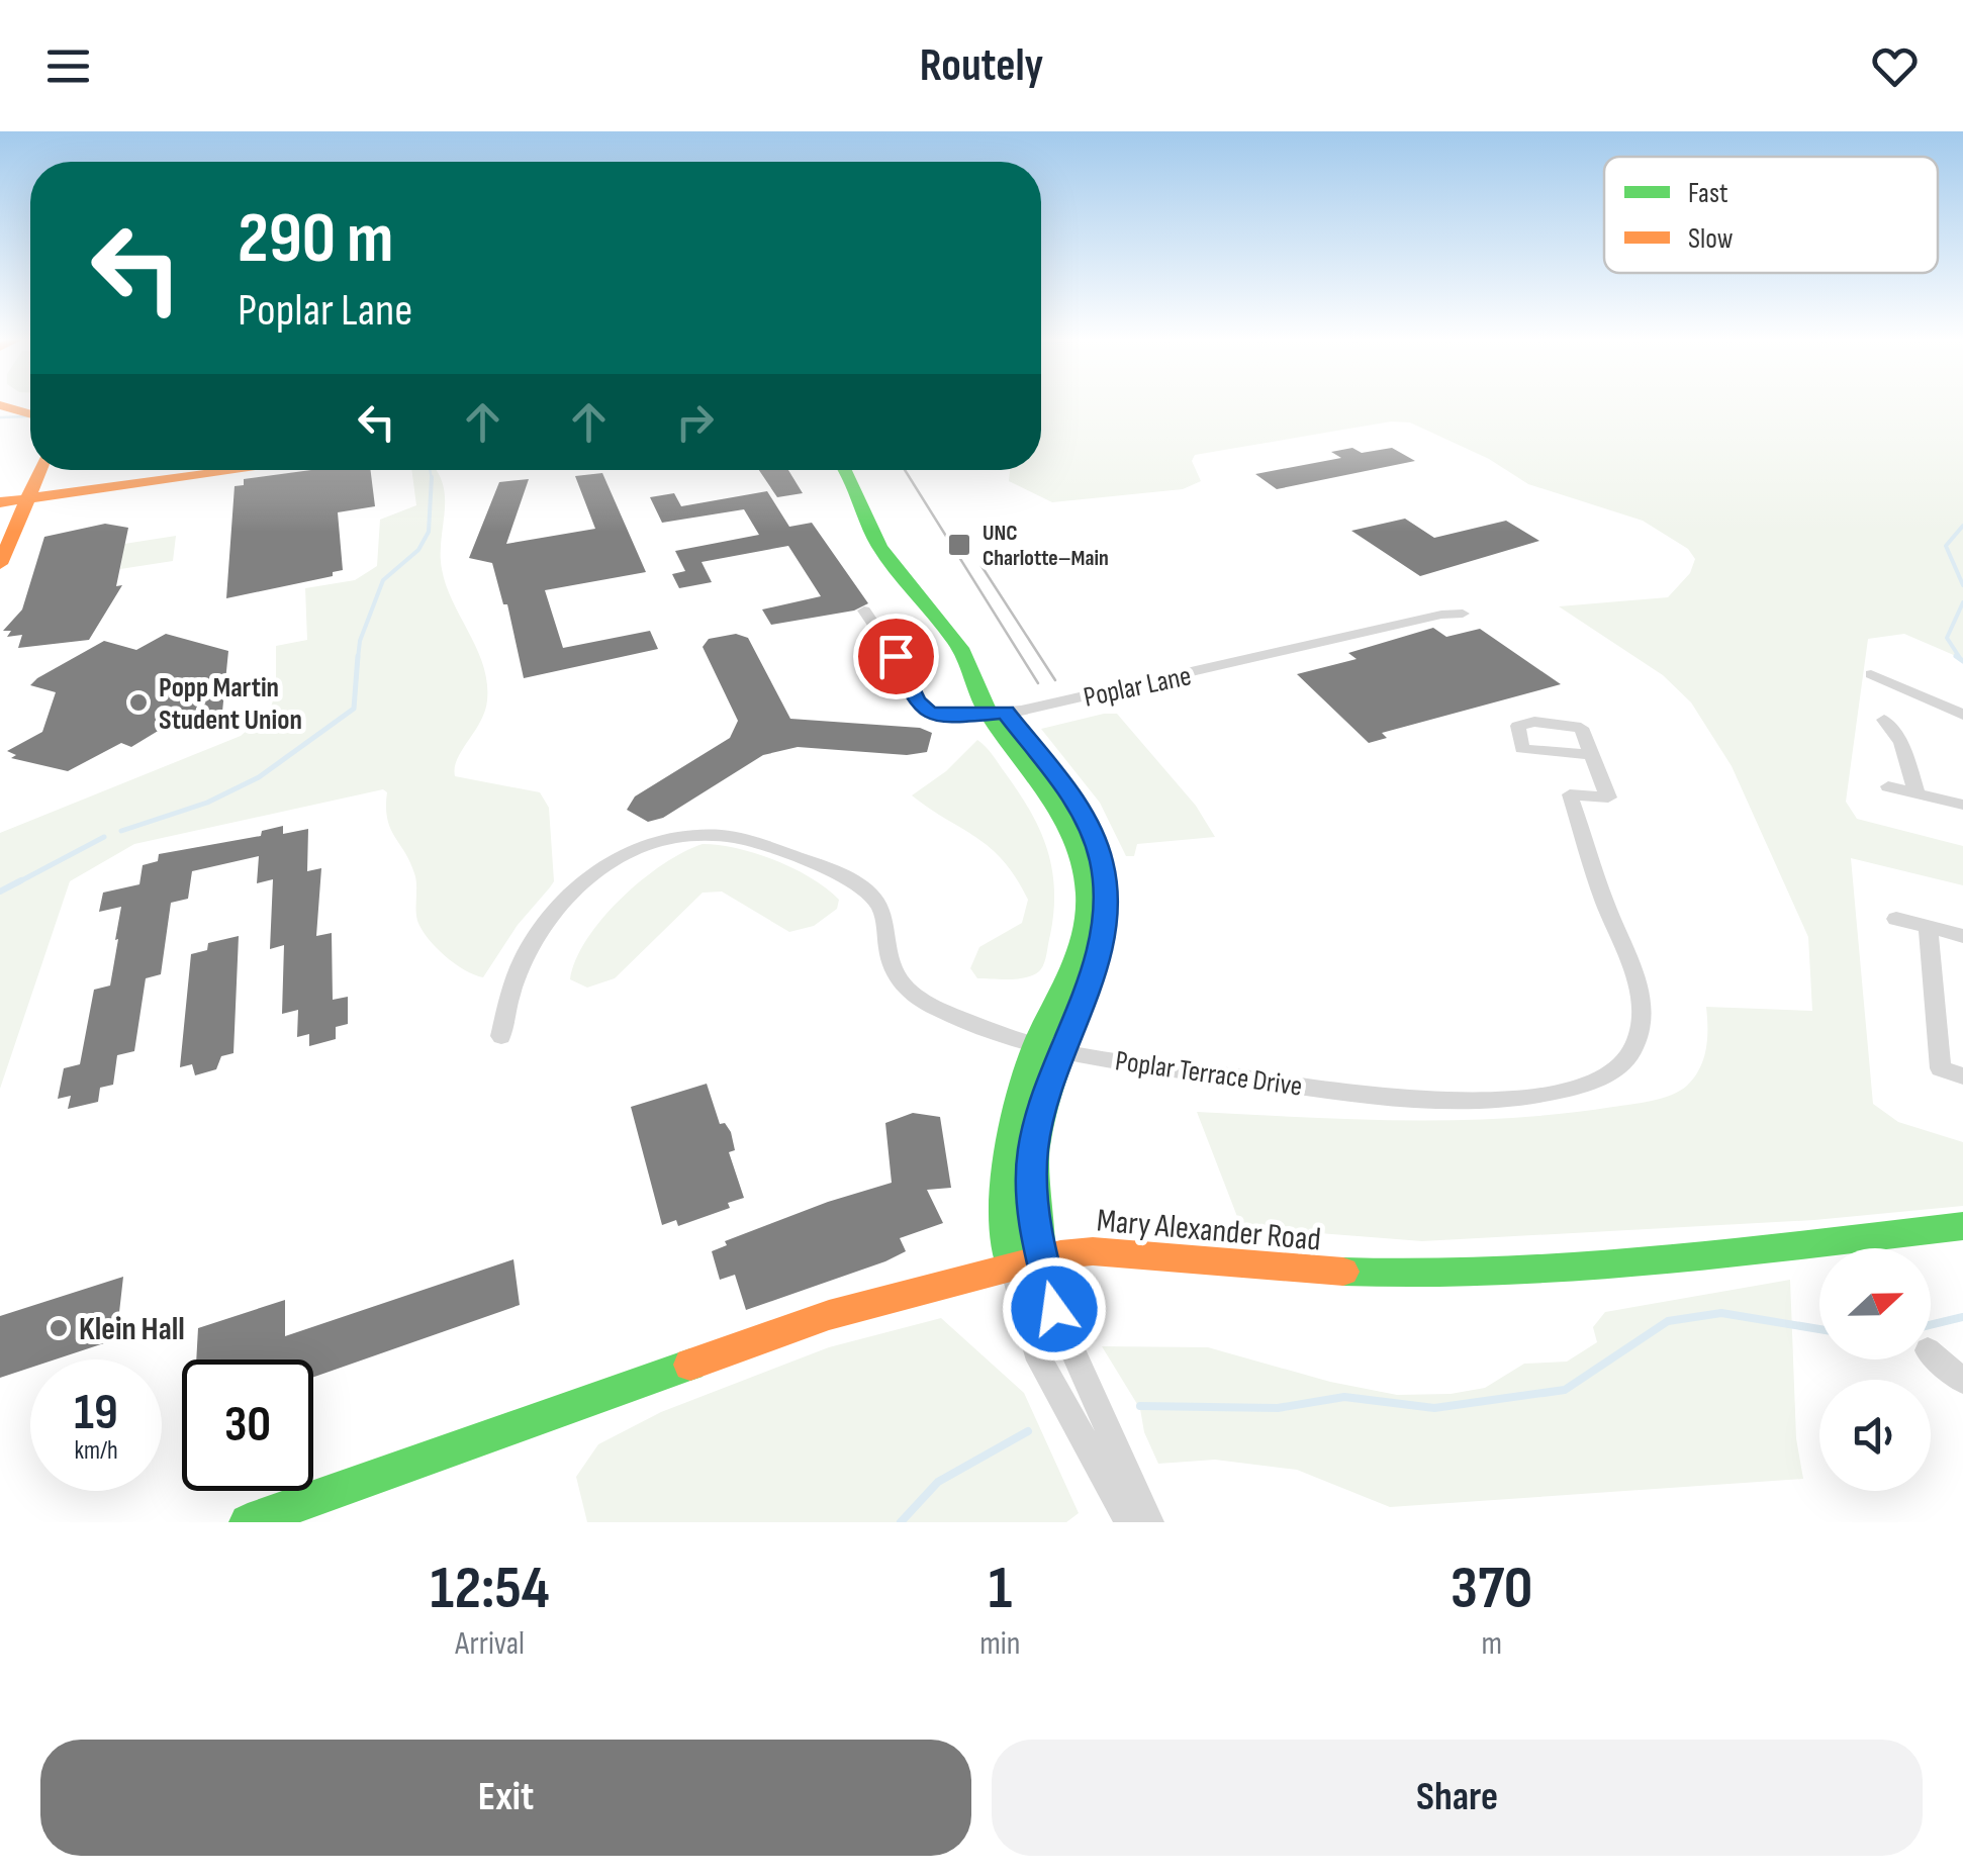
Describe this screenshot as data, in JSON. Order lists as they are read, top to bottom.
{
  "streets": {
    "street": ["Poplar Lane", "Poplar Terrace Drive", "Mary Alexander Road"]
  },
  "places": {
    "transit": ["UNC Charlotte–Main"],
    "other": ["Popp Martin Student Union", "Klein Hall"]
  },
  "legend": ["Fast", "Slow"],
  "north": "right",
  "page": {
    "header": "Routely",
    "turn": ["290 m", "Poplar Lane"],
    "speed": "19 km/h",
    "limit": "30",
    "eta": [
      "12:54",
      "Arrival",
      "1",
      "min",
      "370",
      "m"
    ],
    "buttons": ["Exit", "Share"]
  }
}
